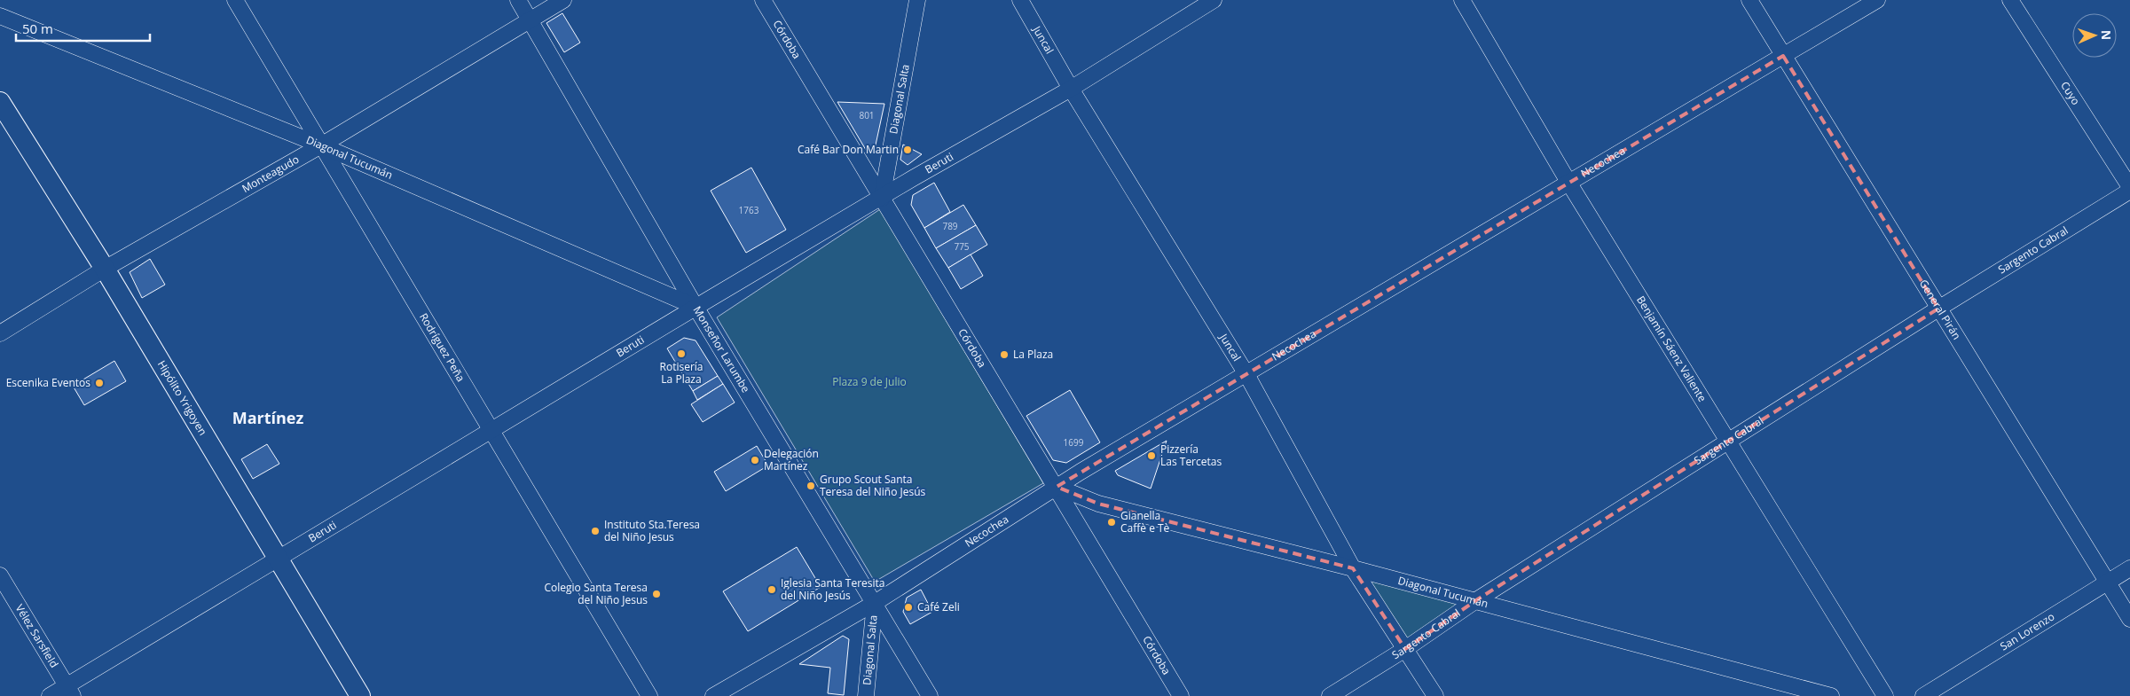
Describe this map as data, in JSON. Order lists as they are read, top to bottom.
{
  "streets": {
    "street": [
      "Córdoba",
      "Juncal",
      "Cuyo",
      "Diagonal Salta",
      "Diagonal Tucumán",
      "Beruti",
      "Necochea",
      "Monteagudo",
      "Sargento Cabral",
      "General Pirán",
      "Rodríguez Peña",
      "Monseñor Larumbe",
      "Benjamín Sáenz Valiente",
      "Hipólito Yrigoyen",
      "San Lorenzo",
      "Vélez Sarsfield"
    ]
  },
  "crossings": [
    ["Córdoba", "Diagonal Salta"],
    ["Córdoba", "Diagonal Tucumán"],
    ["Córdoba", "Beruti"],
    ["Córdoba", "Necochea"],
    ["Juncal", "Diagonal Tucumán"],
    ["Juncal", "Beruti"],
    ["Juncal", "Necochea"],
    ["Juncal", "Sargento Cabral"],
    ["Cuyo", "Sargento Cabral"],
    ["Diagonal Salta", "Beruti"],
    ["Diagonal Salta", "Necochea"],
    ["Diagonal Salta", "Monseñor Larumbe"],
    ["Diagonal Tucumán", "Beruti"],
    ["Diagonal Tucumán", "Necochea"],
    ["Diagonal Tucumán", "Monteagudo"],
    ["Diagonal Tucumán", "Sargento Cabral"],
    ["Diagonal Tucumán", "Rodríguez Peña"],
    ["Diagonal Tucumán", "Monseñor Larumbe"],
    ["Beruti", "Rodríguez Peña"],
    ["Beruti", "Monseñor Larumbe"],
    ["Beruti", "Hipólito Yrigoyen"],
    ["Beruti", "Vélez Sarsfield"],
    ["Necochea", "General Pirán"],
    ["Necochea", "Monseñor Larumbe"],
    ["Necochea", "Benjamín Sáenz Valiente"],
    ["Monteagudo", "Rodríguez Peña"],
    ["Monteagudo", "Monseñor Larumbe"],
    ["Monteagudo", "Hipólito Yrigoyen"],
    ["Sargento Cabral", "General Pirán"],
    ["Sargento Cabral", "Benjamín Sáenz Valiente"],
    ["General Pirán", "San Lorenzo"]
  ],
  "districts": ["Martínez"],
  "parks": ["Plaza 9 de Julio"],
  "places": [
    "Café Bar Don Martin",
    "Rotisería La Plaza",
    "La Plaza",
    "Escenika Eventos",
    "Pizzería Las Tercetas",
    "Delegación Martínez",
    "Grupo Scout Santa Teresa del Niño Jesús",
    "Gianella Caffè e Tè",
    "Instituto Sta.Teresa del Niño Jesus",
    "Iglesia Santa Teresita del Niño Jesús",
    "Colegio Santa Teresa del Niño Jesus",
    "Café Zeli"
  ],
  "house_numbers": [
    "801",
    "1763",
    "789",
    "775",
    "1699"
  ],
  "scale_bar": "50 m",
  "north": "right"
}
